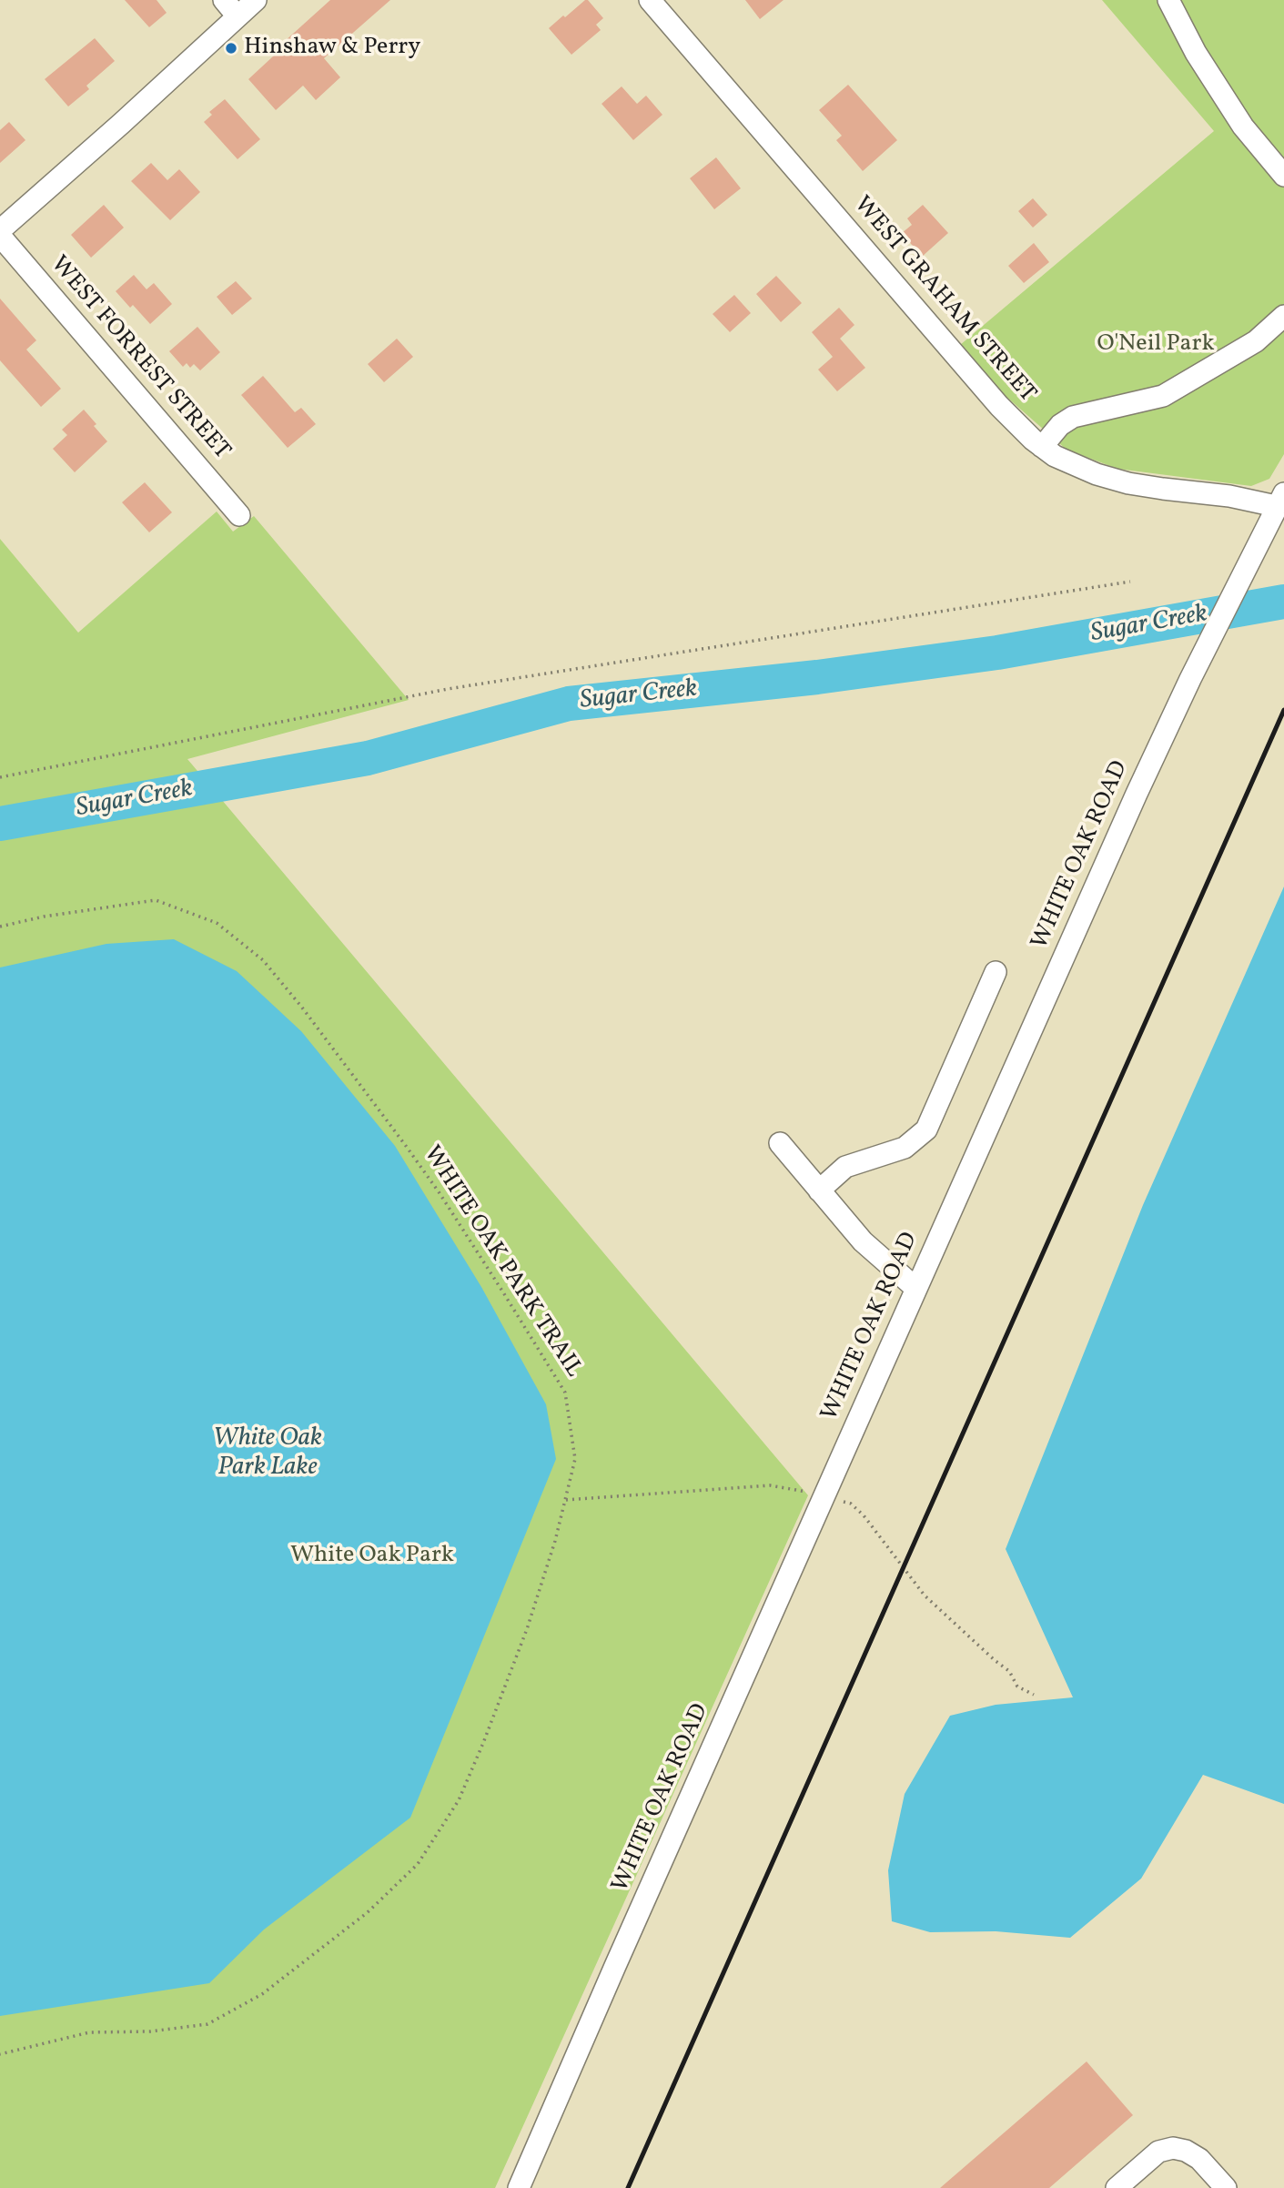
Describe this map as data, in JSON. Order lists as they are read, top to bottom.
{
  "streets": {
    "street": ["WEST GRAHAM STREET", "WEST FORREST STREET", "WHITE OAK ROAD"],
    "path": ["WHITE OAK PARK TRAIL"]
  },
  "crossings": [
    ["WEST GRAHAM STREET", "WHITE OAK ROAD"]
  ],
  "water": ["Sugar Creek", "White Oak Park Lake"],
  "parks": ["O'Neil Park", "White Oak Park"],
  "places": ["Hinshaw & Perry"]
}
